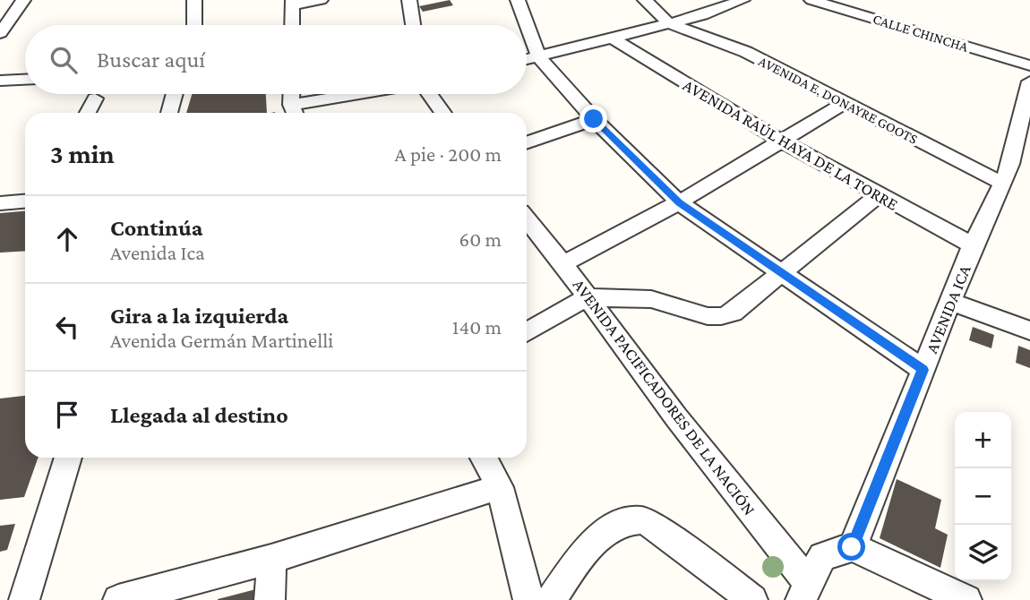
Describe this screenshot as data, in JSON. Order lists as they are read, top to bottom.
{
  "streets": {
    "street": [
      "CALLE CHINCHA",
      "AVENIDA E. DONAYRE GOOTS",
      "AVENIDA RAÚL HAYA DE LA TORRE",
      "AVENIDA ICA",
      "AVENIDA PACIFICADORES DE LA NACIÓN"
    ]
  },
  "crossings": [
    ["AVENIDA E. DONAYRE GOOTS", "AVENIDA ICA"],
    ["AVENIDA RAÚL HAYA DE LA TORRE", "AVENIDA ICA"]
  ],
  "page": {
    "search": "Buscar aquí",
    "heading": ["3 min", "A pie · 200 m"],
    "list": [
      ["Continúa", "Avenida Ica", "60 m"],
      ["Gira a la izquierda", "Avenida Germán Martinelli", "140 m"],
      "Llegada al destino"
    ],
    "map_buttons": ["+", "−"]
  }
}
